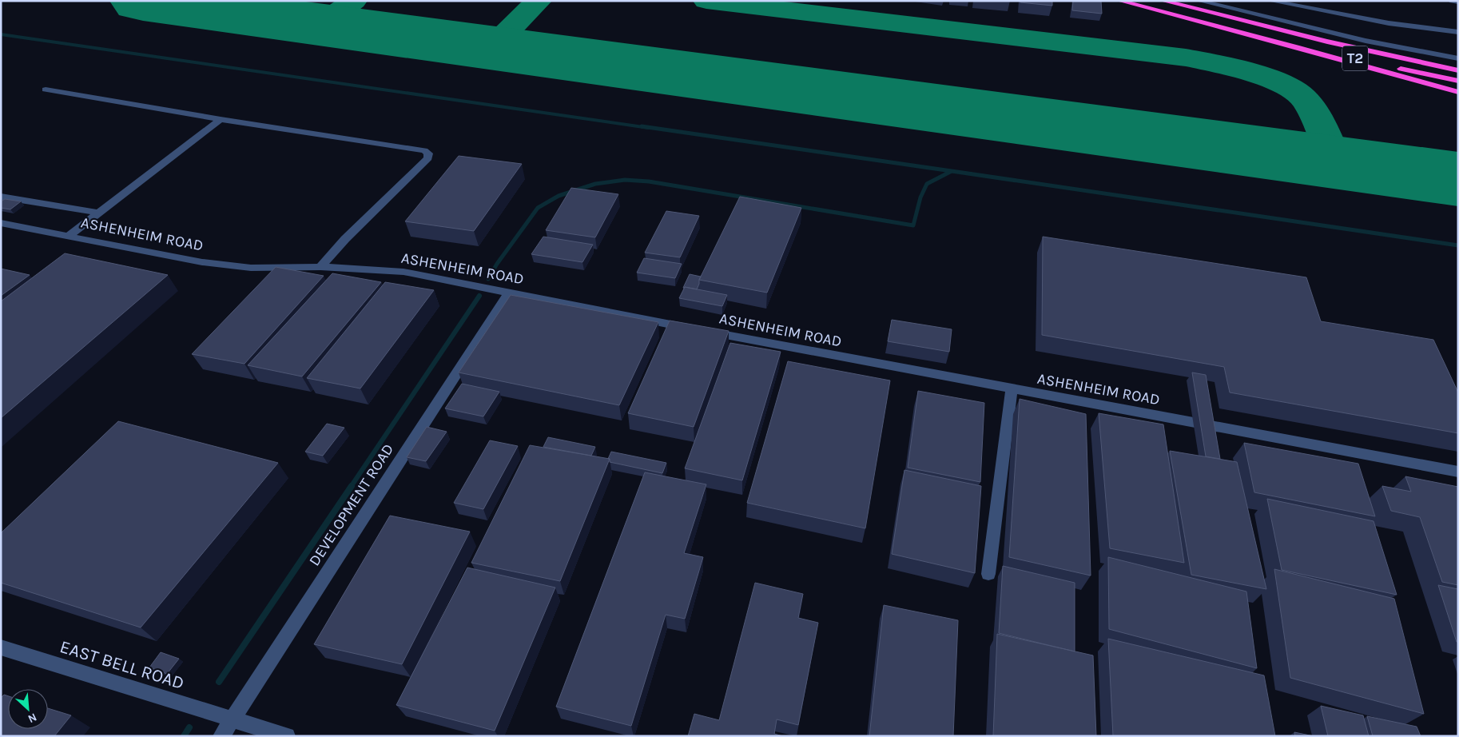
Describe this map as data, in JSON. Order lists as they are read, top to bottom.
{
  "streets": {
    "highway": ["T2"],
    "street": ["ASHENHEIM ROAD", "DEVELOPMENT ROAD", "EAST BELL ROAD"]
  },
  "crossings": [
    ["ASHENHEIM ROAD", "DEVELOPMENT ROAD"],
    ["DEVELOPMENT ROAD", "EAST BELL ROAD"]
  ],
  "north": "bottom right"
}
